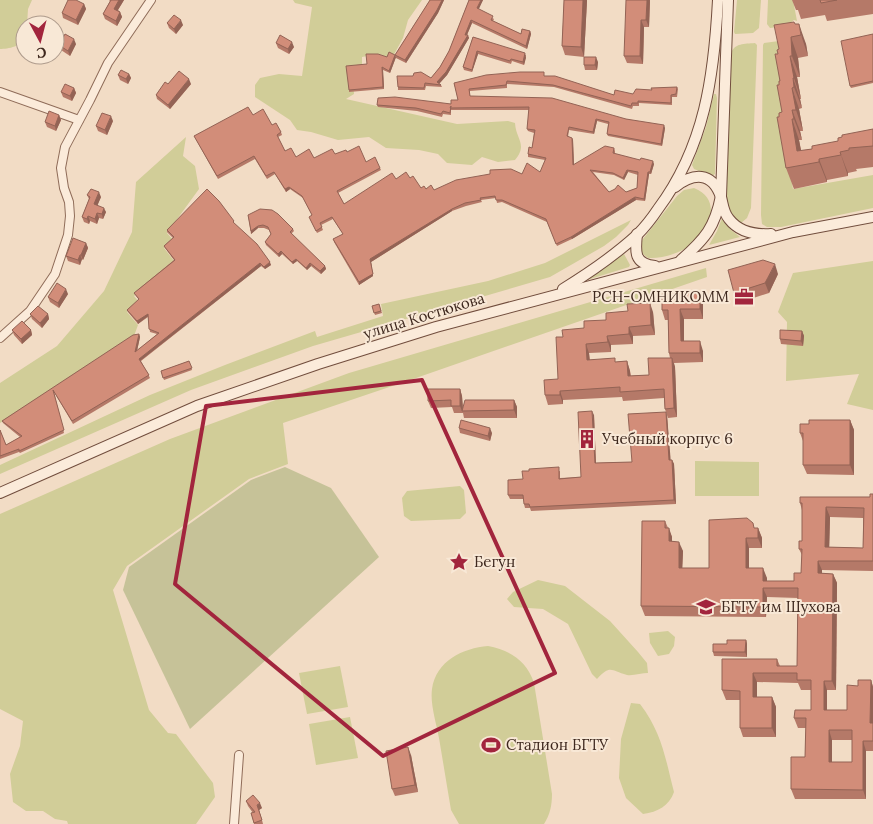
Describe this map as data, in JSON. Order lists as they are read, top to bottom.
{
  "streets": {
    "main road": ["улица Костюкова"]
  },
  "places": {
    "office": ["РСН-ОМНИКОММ"],
    "building": ["Учебный корпус 6"],
    "place": ["Бегун"],
    "school or university": ["БГТУ им Шухова"],
    "sports": ["Стадион БГТУ"]
  },
  "north": "bottom"
}
